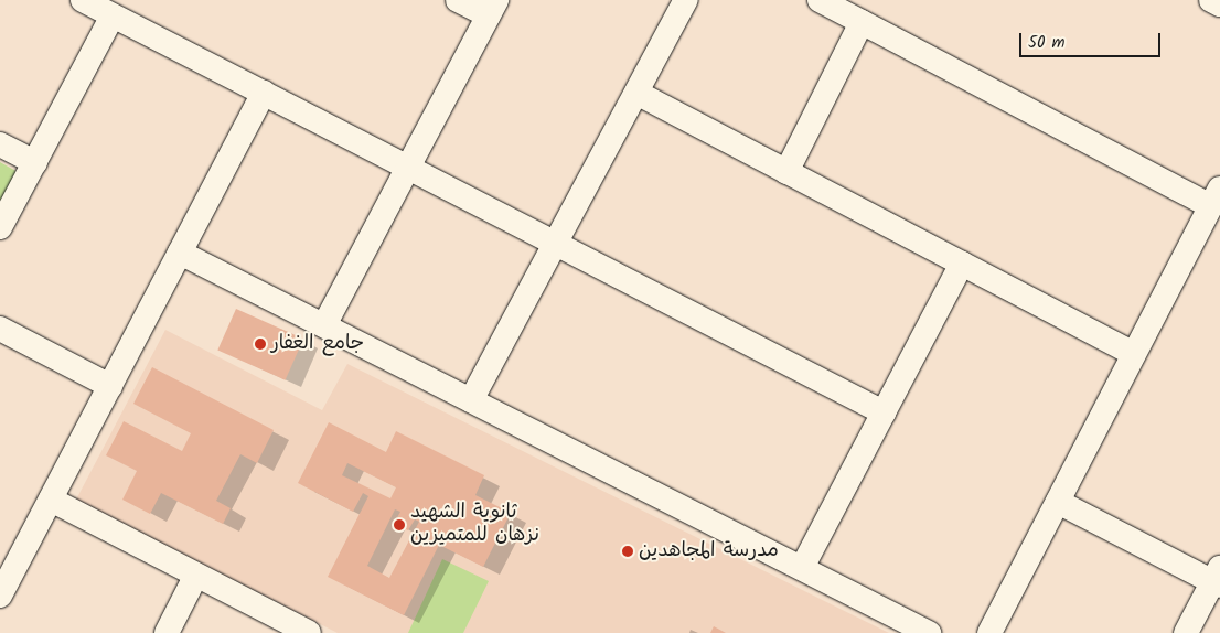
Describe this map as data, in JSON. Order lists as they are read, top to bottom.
{
  "places": ["جامع الغفار", "ثانوية الشهيد نزهان للمتميزين", "مدرسة المجاهدين"],
  "scale_bar": "50 m"
}
